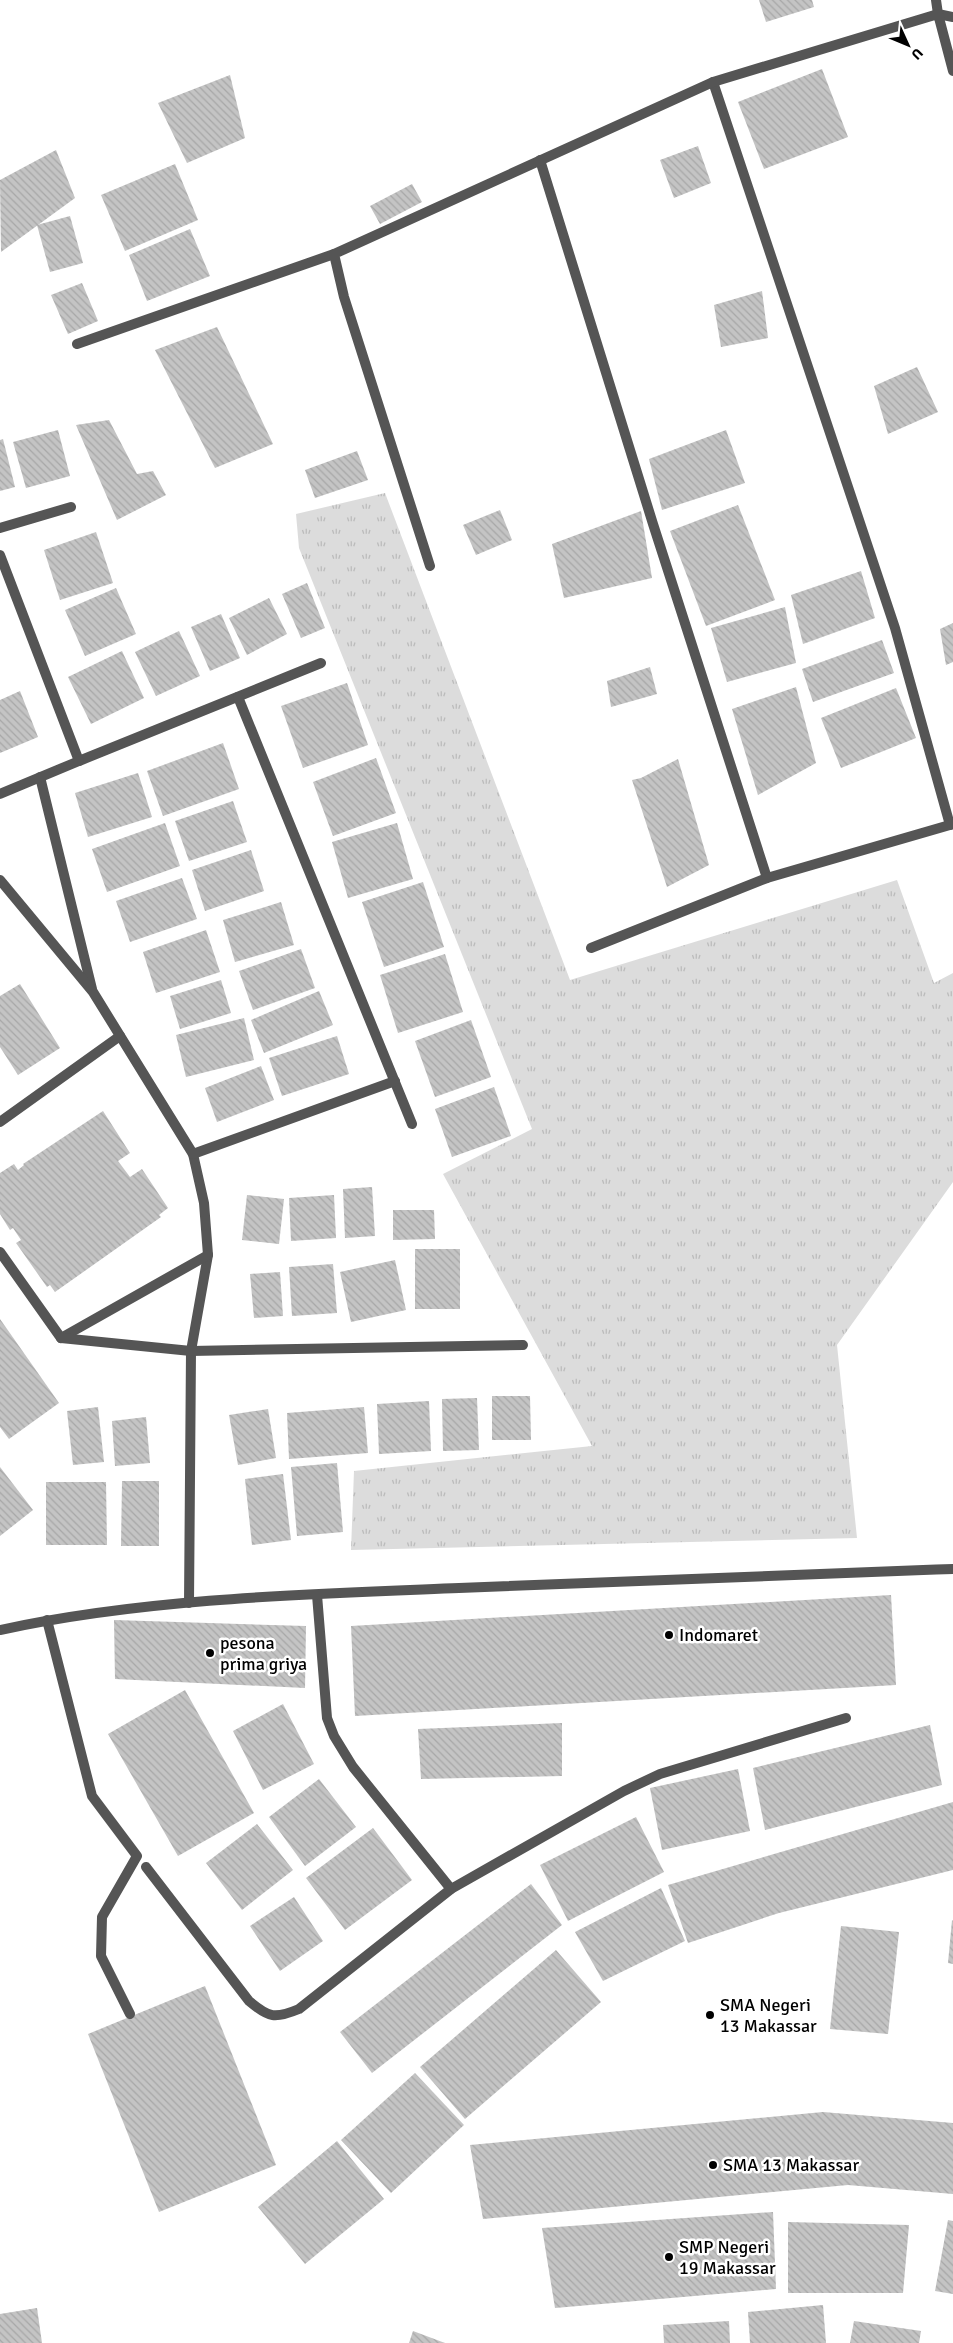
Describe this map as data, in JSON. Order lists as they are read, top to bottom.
{
  "places": [
    "Indomaret",
    "pesona prima griya",
    "SMA Negeri 13 Makassar",
    "SMA 13 Makassar",
    "SMP Negeri 19 Makassar"
  ],
  "north": "bottom right"
}
